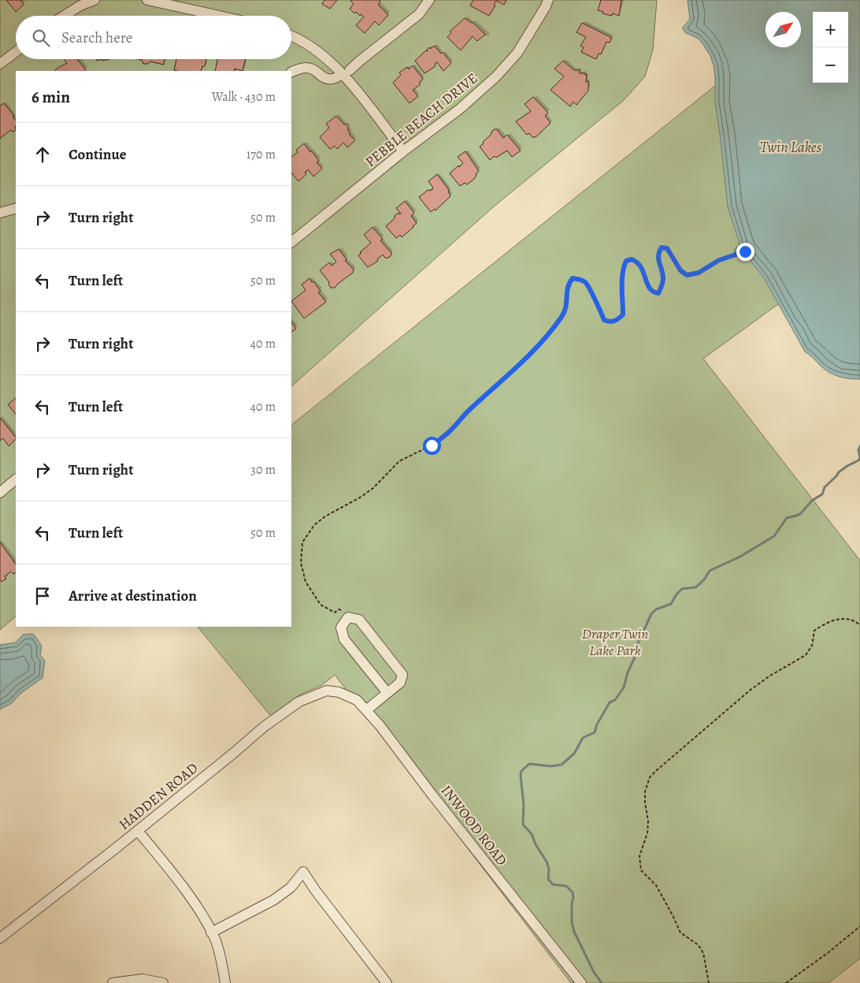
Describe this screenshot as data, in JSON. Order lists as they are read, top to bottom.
{
  "streets": {
    "street": ["PEBBLE BEACH DRIVE", "HADDEN ROAD", "INWOOD ROAD"]
  },
  "crossings": [
    ["HADDEN ROAD", "INWOOD ROAD"]
  ],
  "water": ["Twin Lakes"],
  "parks": ["Draper Twin Lake Park"],
  "north": "top right",
  "page": {
    "map_buttons": ["+", "−"],
    "search": "Search here",
    "heading": ["6 min", "Walk · 430 m"],
    "list": [
      ["Continue", "170 m"],
      ["Turn right", "50 m"],
      ["Turn left", "50 m"],
      ["Turn right", "40 m"],
      ["Turn left", "40 m"],
      ["Turn right", "30 m"],
      ["Turn left", "50 m"],
      "Arrive at destination"
    ]
  }
}
